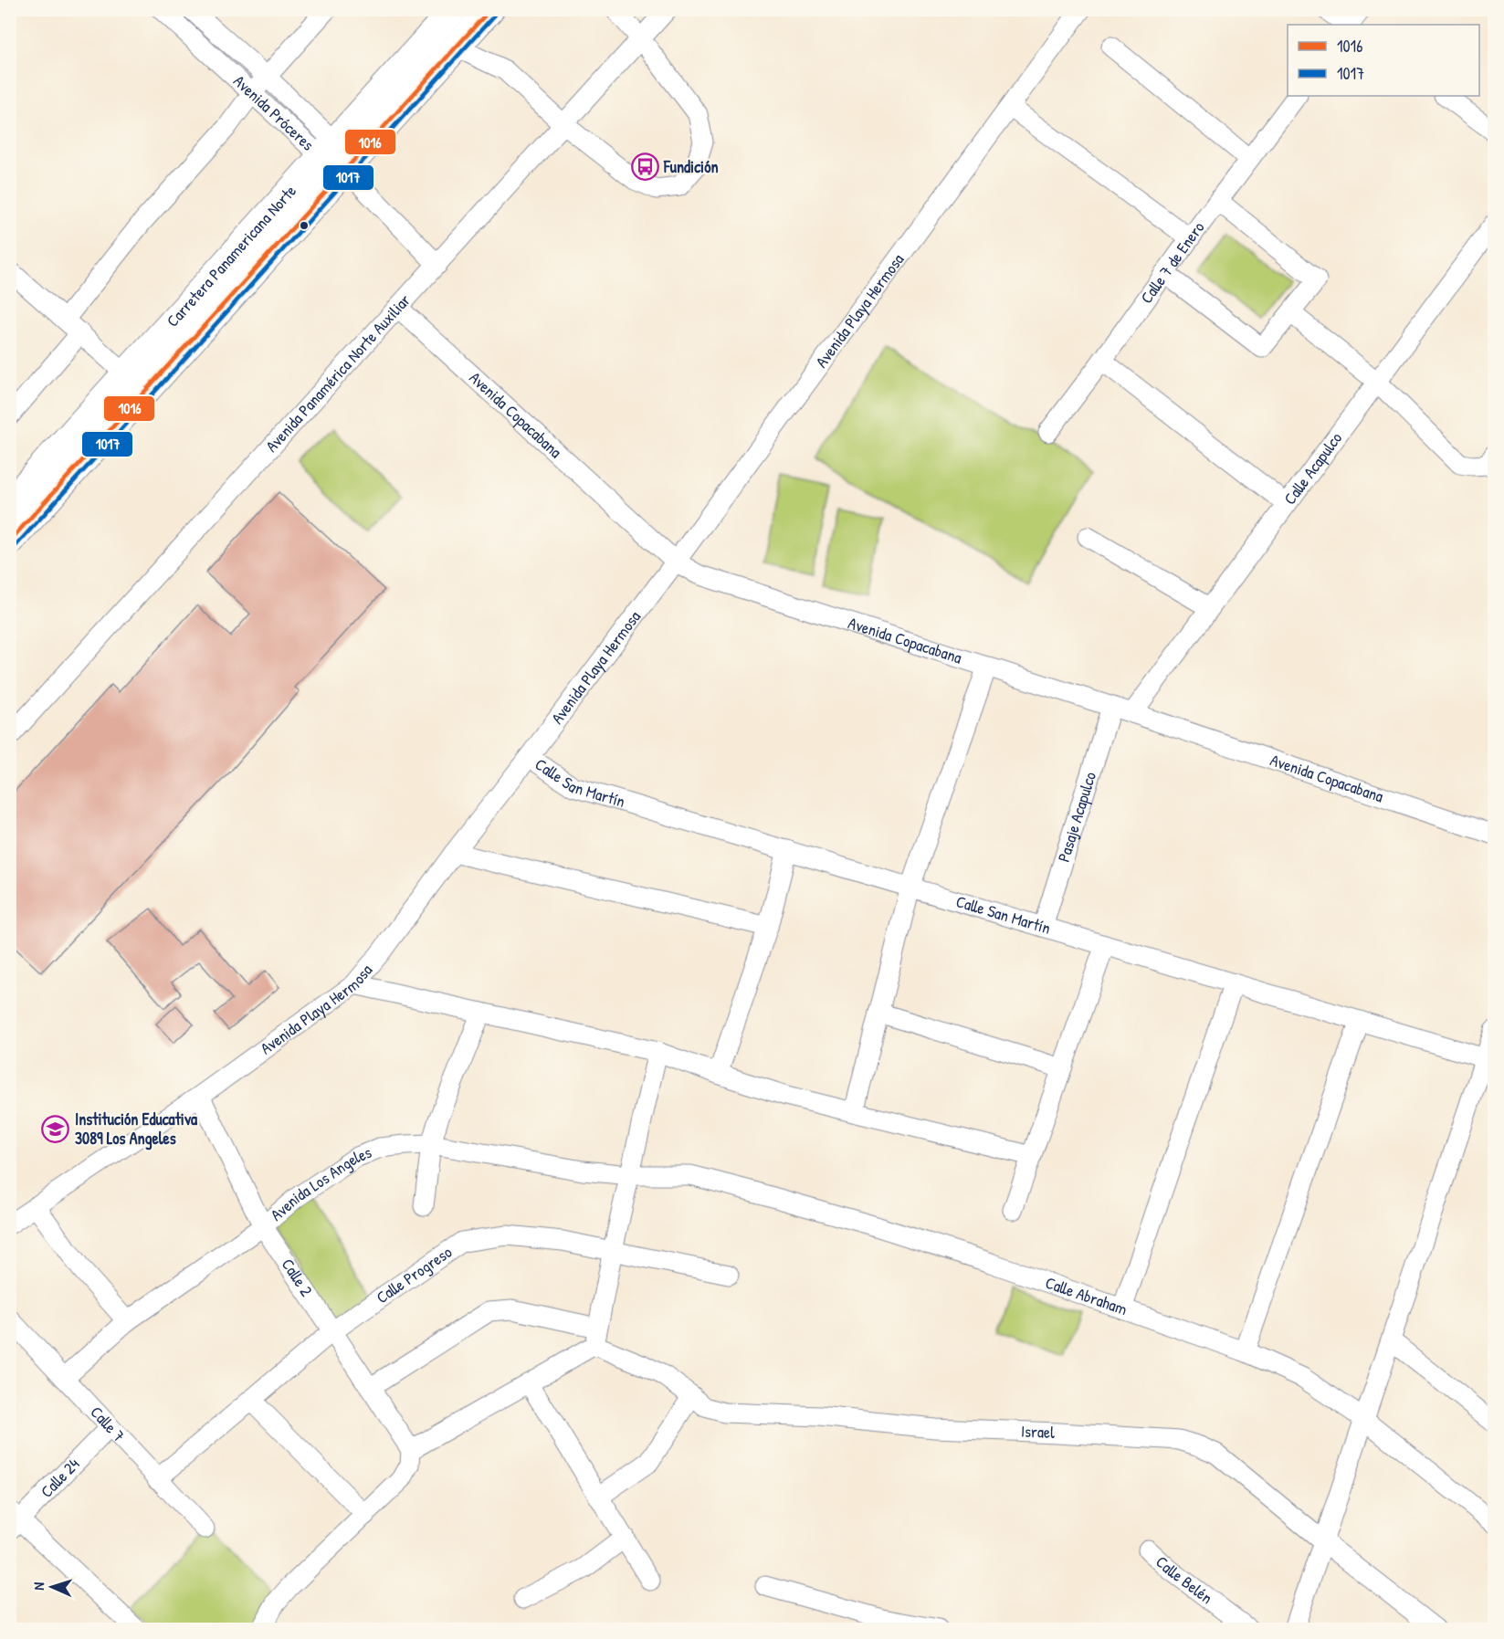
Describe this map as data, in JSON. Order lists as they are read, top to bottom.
{
  "streets": {
    "highway": ["Carretera Panamericana Norte"],
    "street": [
      "Avenida Próceres",
      "Calle 7 de Enero",
      "Avenida Playa Hermosa",
      "Avenida Panamérica Norte Auxiliar",
      "Avenida Copacabana",
      "Calle Acapulco",
      "Calle San Martín",
      "Pasaje Acapulco",
      "Avenida Los Angeles",
      "Calle Progreso",
      "Calle 2",
      "Calle Abraham",
      "Calle 7",
      "Israel",
      "Calle 24",
      "Calle Belén"
    ]
  },
  "crossings": [
    ["Avenida Próceres", "Carretera Panamericana Norte"],
    ["Avenida Playa Hermosa", "Avenida Copacabana"],
    ["Avenida Playa Hermosa", "Calle San Martín"],
    ["Avenida Playa Hermosa", "Calle 2"],
    ["Avenida Panamérica Norte Auxiliar", "Avenida Copacabana"],
    ["Avenida Copacabana", "Calle Acapulco"],
    ["Avenida Copacabana", "Pasaje Acapulco"],
    ["Calle San Martín", "Pasaje Acapulco"],
    ["Avenida Los Angeles", "Calle 2"],
    ["Avenida Los Angeles", "Calle Abraham"],
    ["Avenida Los Angeles", "Calle 7"],
    ["Calle Progreso", "Calle 2"],
    ["Calle Progreso", "Calle 7"],
    ["Calle 2", "Israel"],
    ["Calle 7", "Calle 24"]
  ],
  "places": {
    "bus stop": ["Fundición"],
    "school or university": ["Institución Educativa 3089 Los Angeles"]
  },
  "lines": ["transit line 1016", "transit line 1017"],
  "legend": ["1016", "1017"],
  "north": "left"
}
